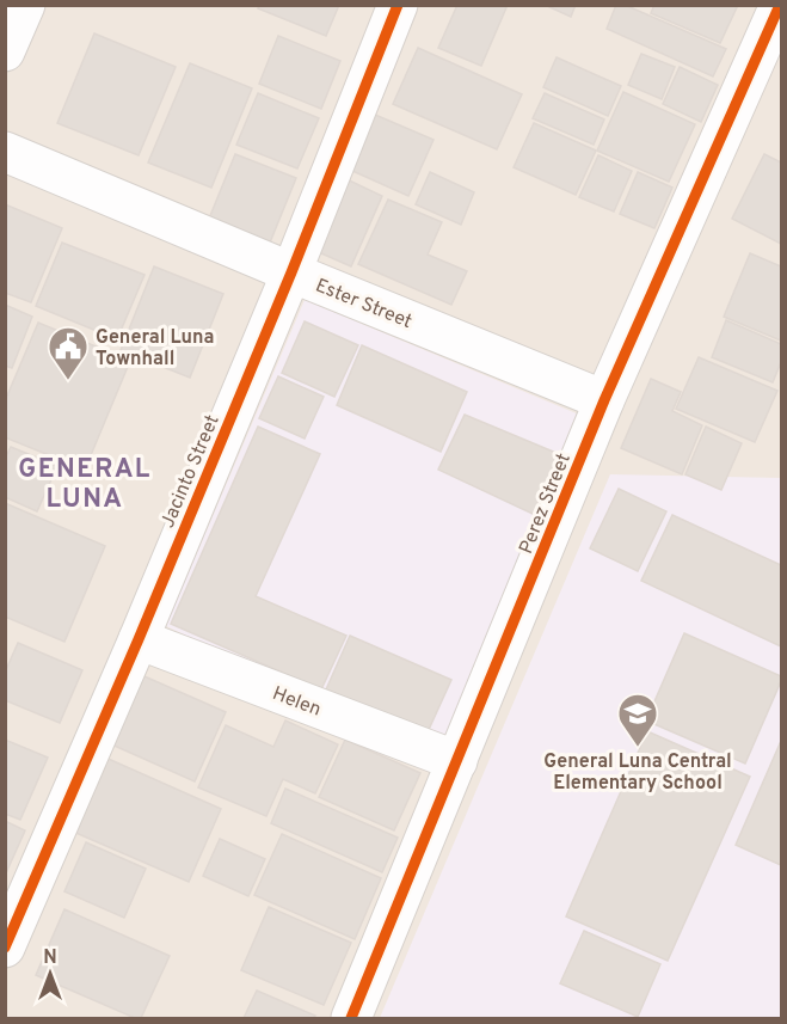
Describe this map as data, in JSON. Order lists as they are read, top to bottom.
{
  "streets": {
    "street": [
      "Ester Street",
      "Jacinto Street",
      "Perez Street",
      "Helen"
    ]
  },
  "crossings": [
    ["Ester Street", "Jacinto Street"],
    ["Ester Street", "Perez Street"],
    ["Jacinto Street", "Helen"],
    ["Perez Street", "Helen"]
  ],
  "districts": ["GENERAL LUNA"],
  "places": {
    "public building": ["General Luna Townhall"],
    "school or university": ["General Luna Central Elementary School"]
  },
  "north": "top"
}
